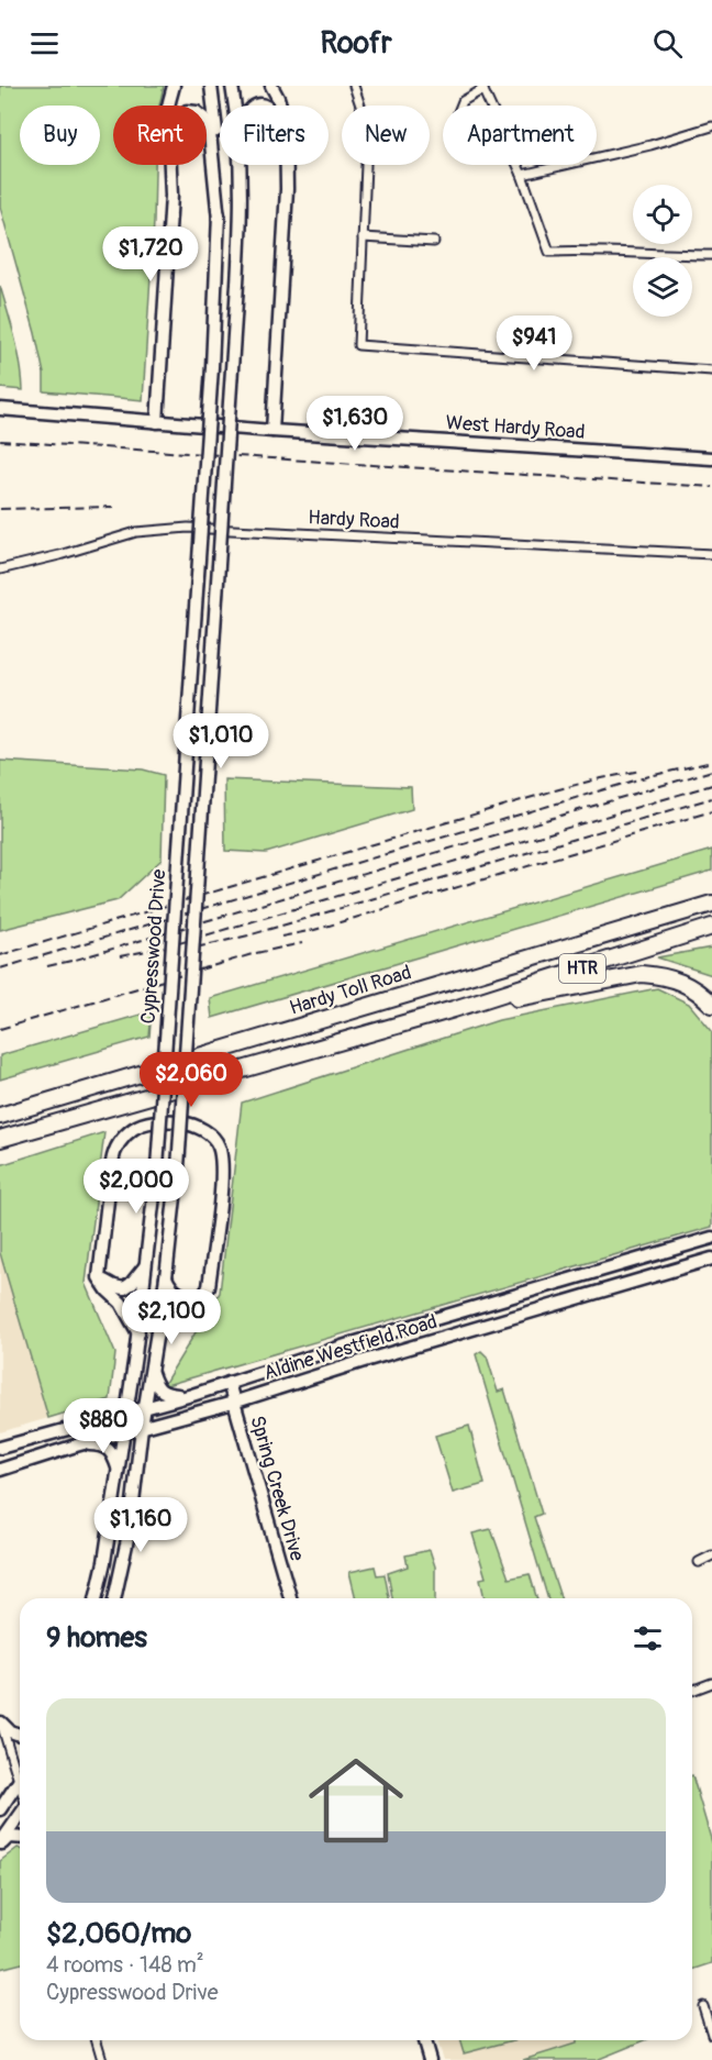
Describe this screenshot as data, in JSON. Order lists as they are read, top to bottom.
{
  "streets": {
    "highway": ["HTR", "Hardy Toll Road"],
    "main road": [
      "West Hardy Road",
      "Cypresswood Drive",
      "Aldine Westfield Road",
      "Spring Creek Drive"
    ],
    "street": ["Hardy Road"]
  },
  "crossings": [
    ["Cypresswood Drive", "Aldine Westfield Road"],
    ["Aldine Westfield Road", "Spring Creek Drive"]
  ],
  "page": {
    "header": "Roofr",
    "chip": [
      "Buy",
      "Rent",
      "Filters",
      "New",
      "Apartment"
    ],
    "price": [
      "$1,720",
      "$941",
      "$1,630",
      "$1,010",
      "$2,060",
      "$2,000",
      "$2,100",
      "$880",
      "$1,160"
    ],
    "heading": "9 homes",
    "list": [
      {
        "name": "$2,060/mo",
        "note": "4 rooms · 148 m² · Cypresswood Drive"
      }
    ]
  }
}
